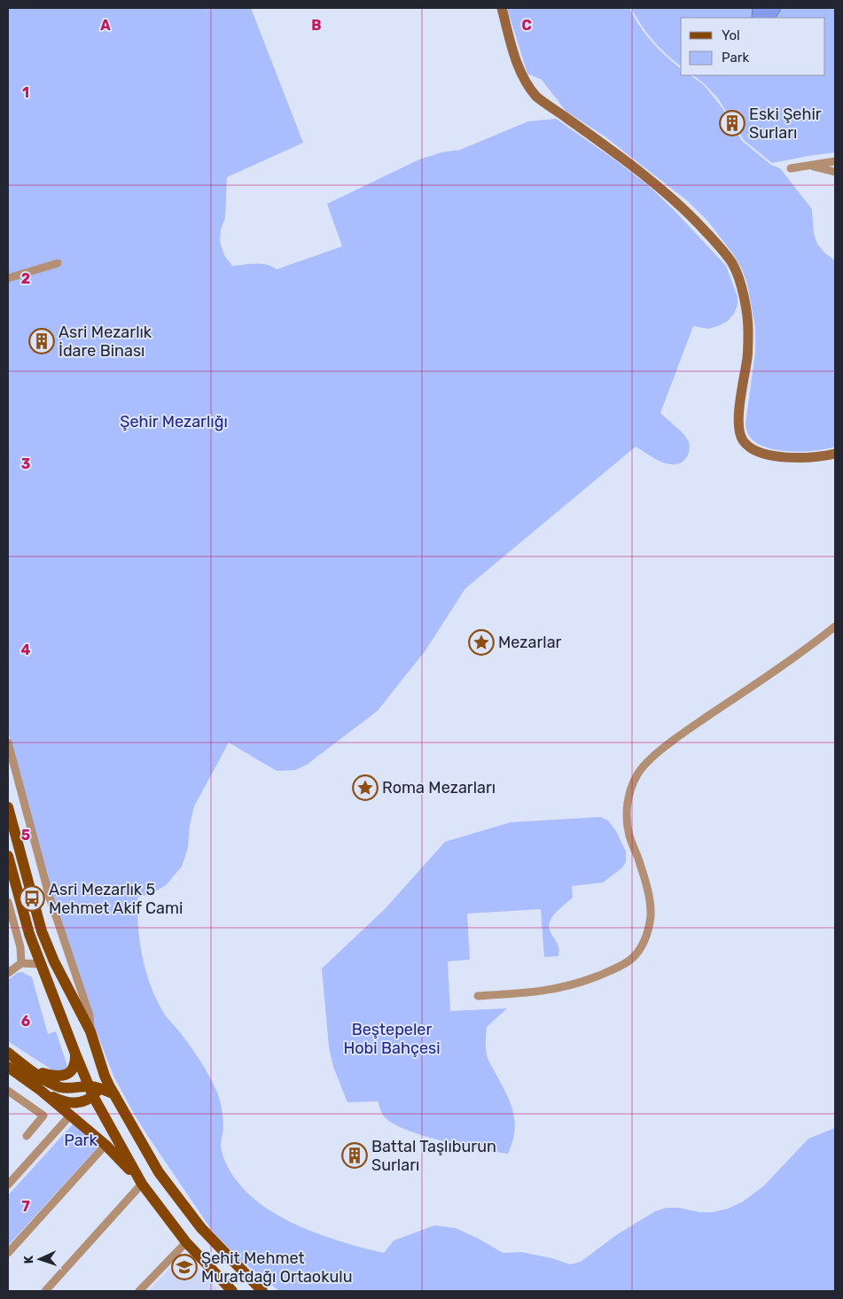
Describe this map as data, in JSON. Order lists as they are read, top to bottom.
{
  "parks": ["Şehir Mezarlığı", "Beştepeler Hobi Bahçesi", "Park"],
  "places": {
    "building": ["Eski Şehir Surları", "Asri Mezarlık İdare Binası", "Battal Taşlıburun Surları"],
    "place": ["Mezarlar", "Roma Mezarları"],
    "bus stop": ["Asri Mezarlık 5 Mehmet Akif Cami"],
    "school or university": ["Şehit Mehmet Muratdağı Ortaokulu"]
  },
  "legend": ["Yol", "Park"],
  "north": "left",
  "grid": {
    "columns": ["A", "B", "C"],
    "rows": [
      "1",
      "2",
      "3",
      "4",
      "5",
      "6",
      "7"
    ]
  }
}
